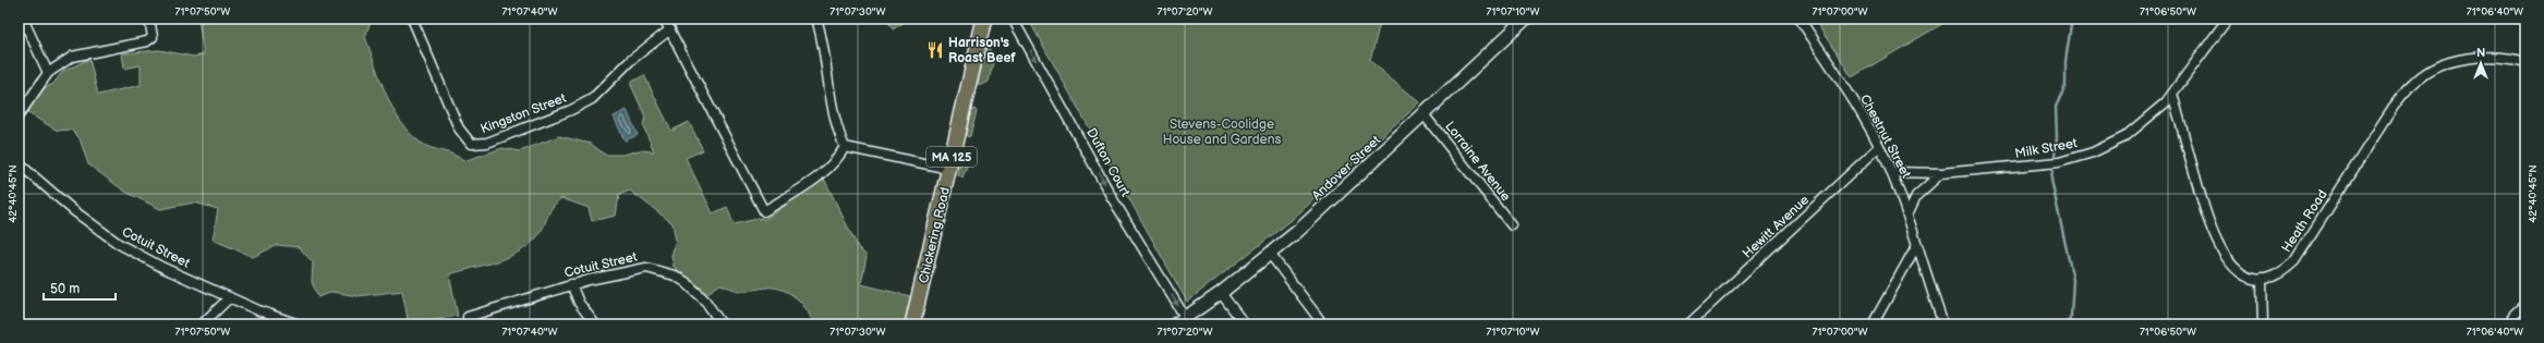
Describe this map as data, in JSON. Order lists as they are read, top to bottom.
{
  "streets": {
    "main road": ["MA 125", "Andover Street", "Chickering Road"],
    "street": [
      "Kingston Street",
      "Chestnut Street",
      "Milk Street",
      "Lorraine Avenue",
      "Dufton Court",
      "Heath Road",
      "Hewitt Avenue",
      "Cotuit Street"
    ]
  },
  "crossings": [
    ["Chestnut Street", "Milk Street"],
    ["Chestnut Street", "Hewitt Avenue"],
    ["Lorraine Avenue", "Andover Street"],
    ["Dufton Court", "Andover Street"]
  ],
  "one_way": ["Dufton Court"],
  "parks": ["Stevens-Coolidge House and Gardens"],
  "places": {
    "restaurant": ["Harrison's Roast Beef"]
  },
  "scale_bar": "50 m",
  "north": "top",
  "coordinates": [
    "71°07'50\"W",
    "71°07'40\"W",
    "71°07'30\"W",
    "71°07'20\"W",
    "71°07'10\"W",
    "71°07'00\"W",
    "71°06'50\"W",
    "71°06'40\"W",
    "42°40'45\"N"
  ]
}
